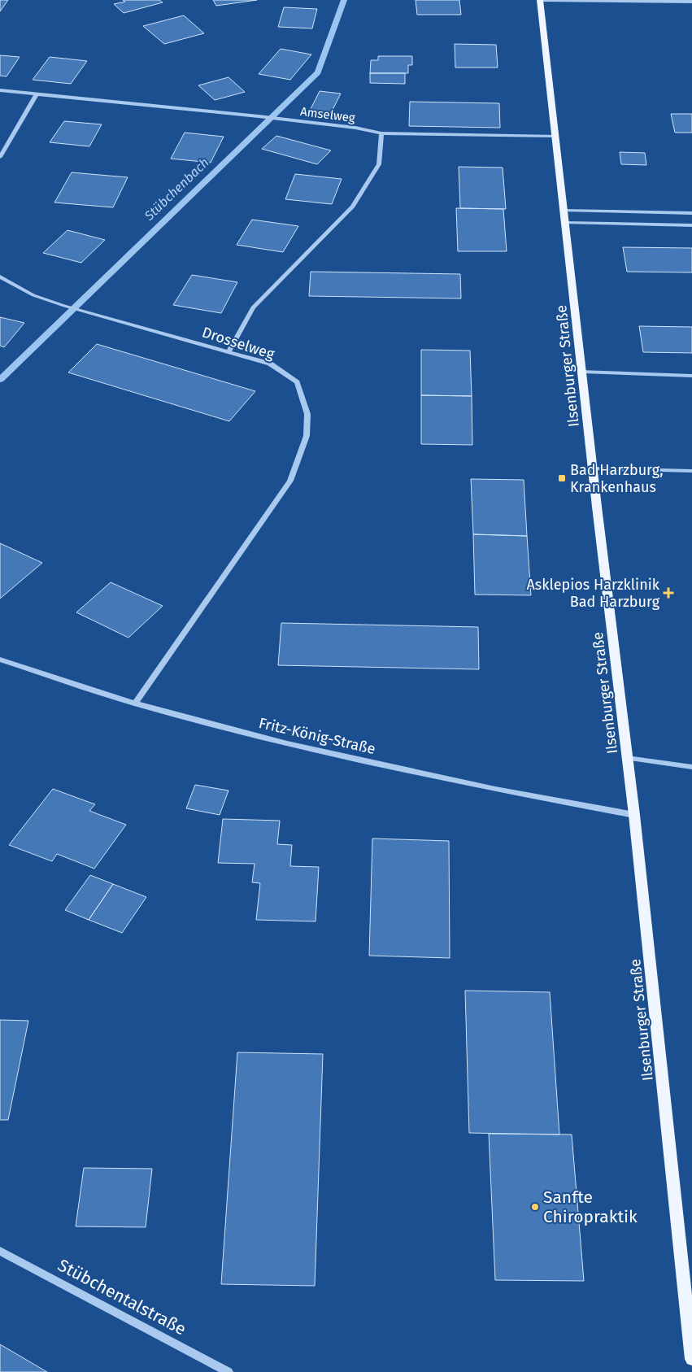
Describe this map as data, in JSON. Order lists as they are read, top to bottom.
{
  "streets": {
    "main road": ["Ilsenburger Straße"],
    "street": [
      "Amselweg",
      "Drosselweg",
      "Fritz-König-Straße",
      "Stübchentalstraße"
    ]
  },
  "crossings": [
    ["Amselweg", "Ilsenburger Straße"],
    ["Drosselweg", "Fritz-König-Straße"],
    ["Ilsenburger Straße", "Fritz-König-Straße"]
  ],
  "water": ["Stübchenbach"],
  "places": {
    "transit": ["Bad Harzburg, Krankenhaus"],
    "health": ["Asklepios Harzklinik Bad Harzburg"],
    "other": ["Sanfte Chiropraktik"]
  }
}
